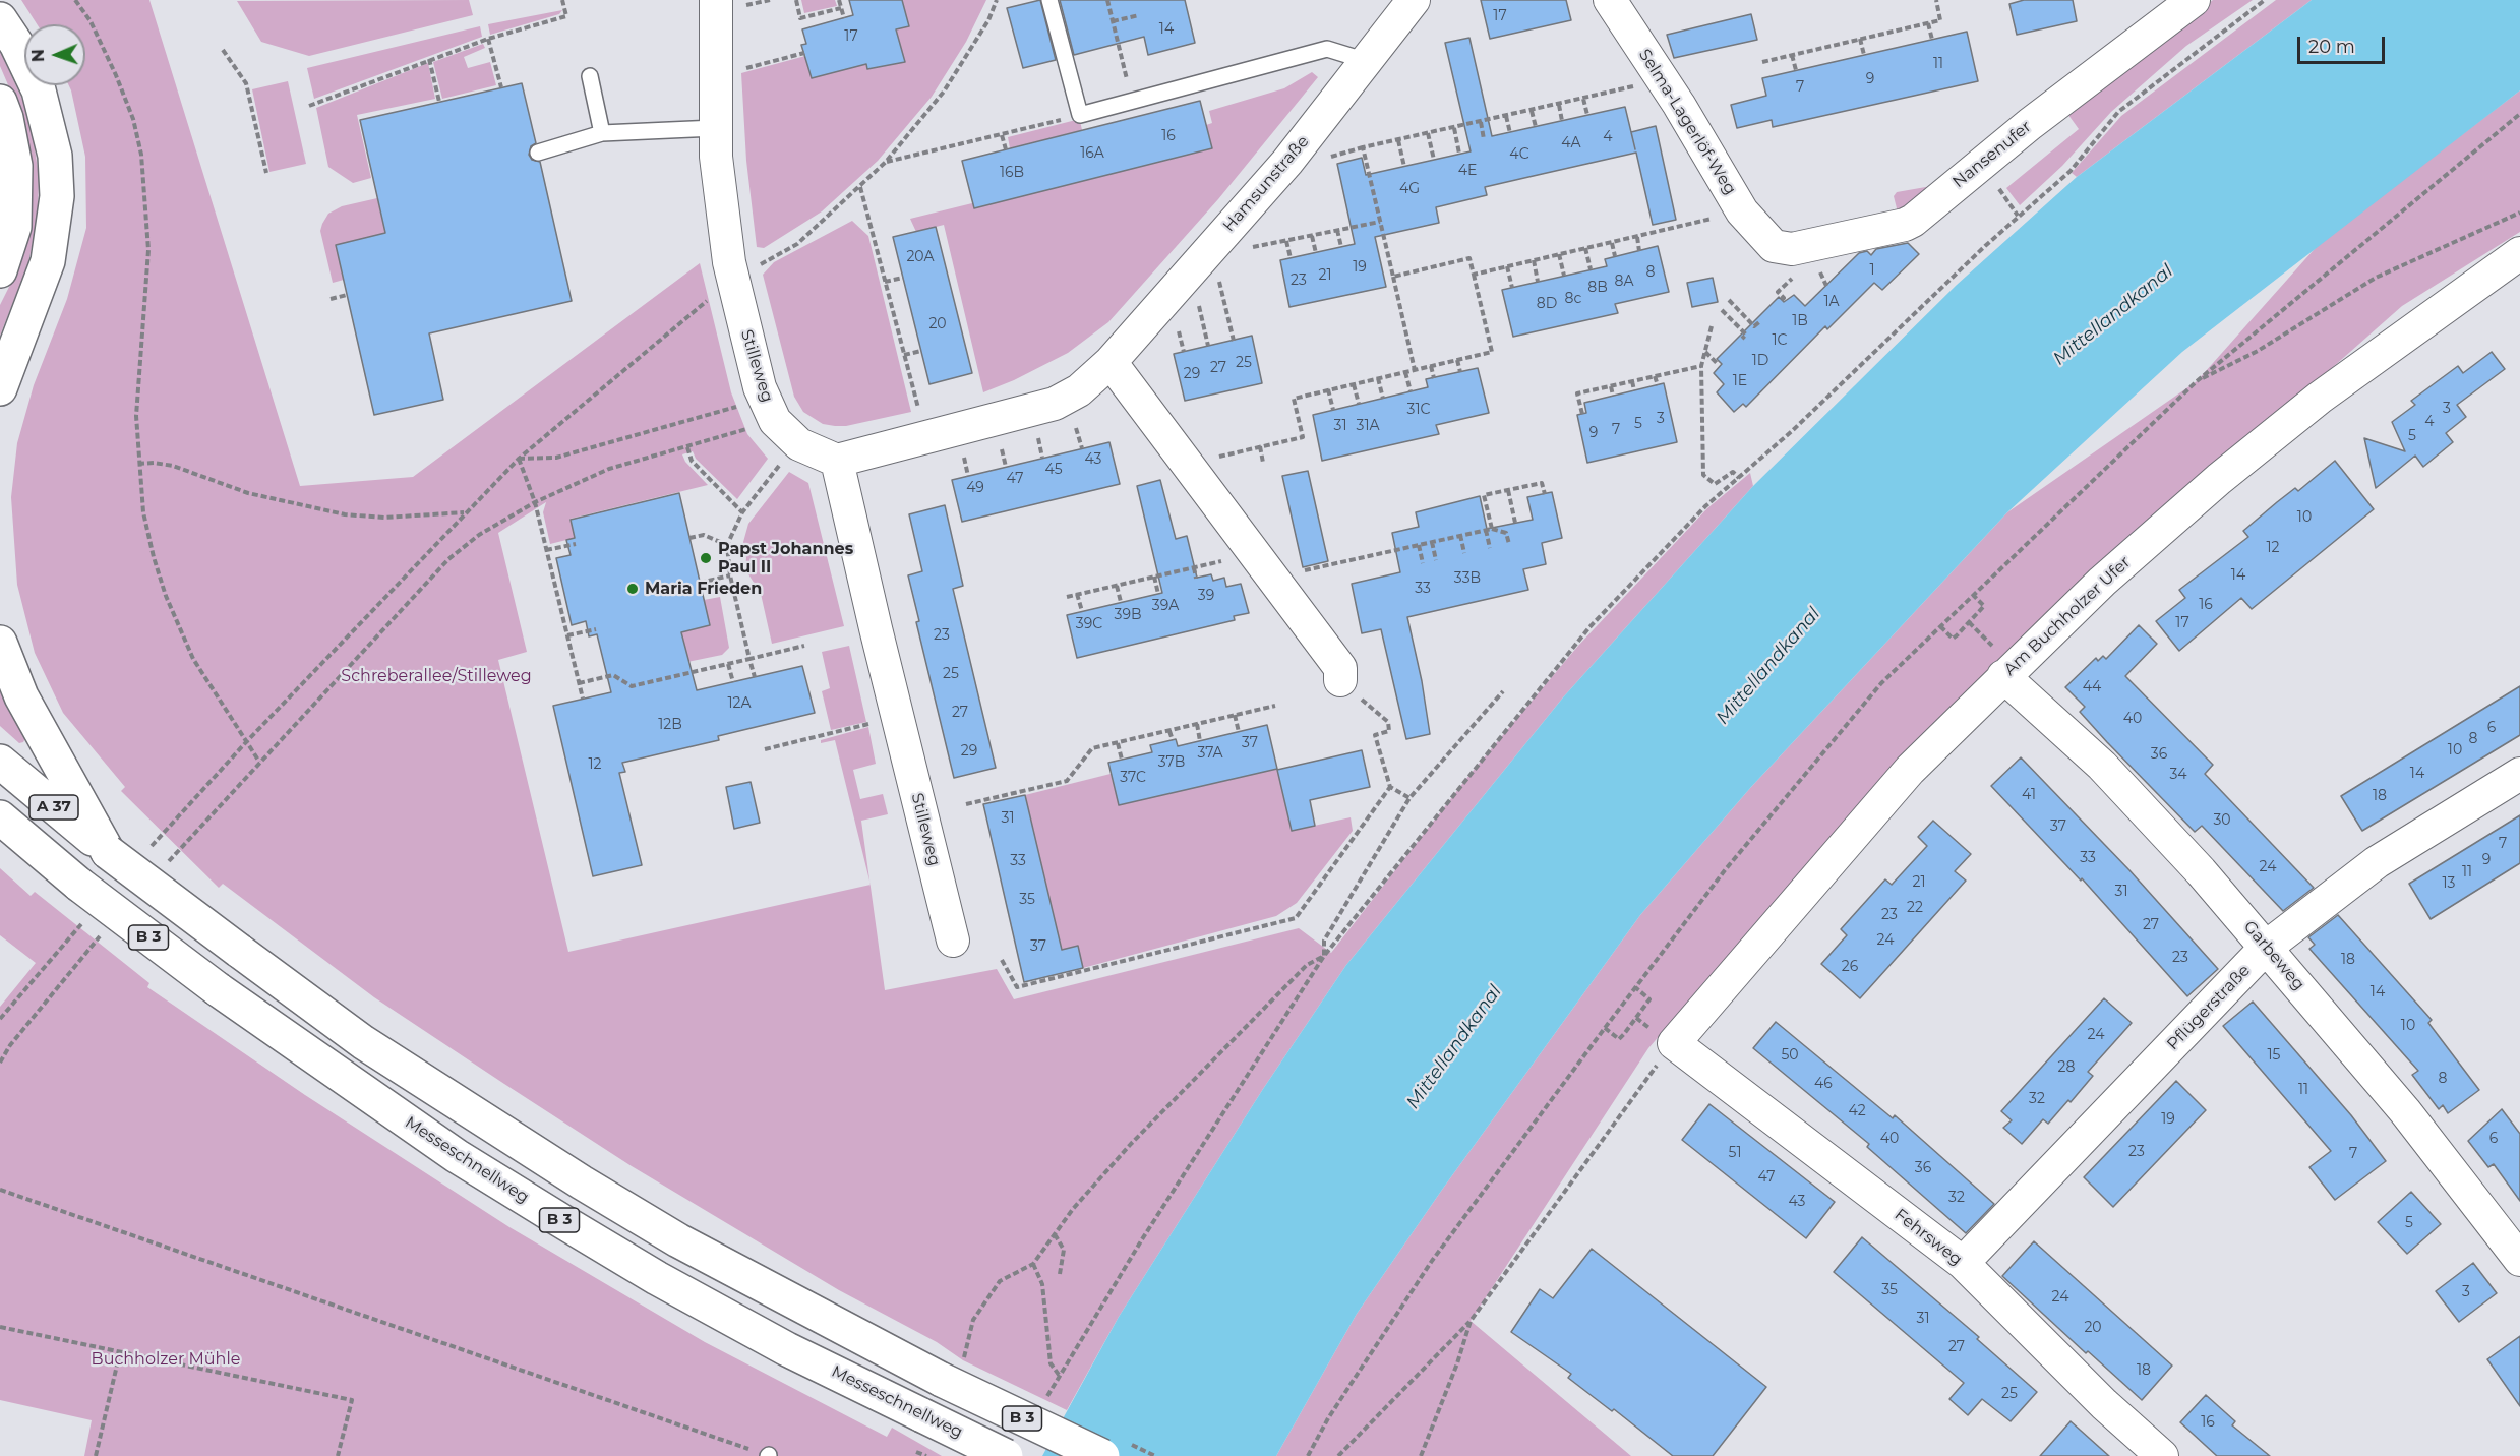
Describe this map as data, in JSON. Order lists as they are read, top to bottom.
{
  "streets": {
    "highway": ["A 37", "B 3", "Messeschnellweg"],
    "street": [
      "Selma-Lagerlöf-Weg",
      "Nansenufer",
      "Hamsunstraße",
      "Stilleweg",
      "Am Buchholzer Ufer",
      "Garbeweg",
      "Pflügerstraße",
      "Fehrsweg"
    ]
  },
  "crossings": [
    ["Selma-Lagerlöf-Weg", "Nansenufer"],
    ["Hamsunstraße", "Stilleweg"],
    ["Am Buchholzer Ufer", "Garbeweg"],
    ["Am Buchholzer Ufer", "Fehrsweg"],
    ["A 37", "B 3"],
    ["Garbeweg", "Pflügerstraße"],
    ["Pflügerstraße", "Fehrsweg"]
  ],
  "water": ["Mittellandkanal"],
  "parks": ["Schreberallee/Stilleweg", "Buchholzer Mühle"],
  "places": ["Papst Johannes Paul II", "Maria Frieden"],
  "house_numbers": [
    "17",
    "14",
    "17",
    "11",
    "9",
    "7",
    "16",
    "4",
    "4A",
    "16A",
    "4C",
    "4E",
    "16B",
    "4G",
    "20A",
    "19",
    "1",
    "8",
    "21",
    "23",
    "8A",
    "8B",
    "8c",
    "1A",
    "8D",
    "1B",
    "20",
    "1C",
    "1D",
    "25",
    "27",
    "29",
    "1E",
    "3",
    "31C",
    "3",
    "4",
    "5",
    "31",
    "31A",
    "7",
    "9",
    "5",
    "43",
    "45",
    "47",
    "49",
    "10",
    "12",
    "14",
    "33B",
    "33",
    "39",
    "16",
    "39A",
    "39B",
    "17",
    "39C",
    "23",
    "25",
    "44",
    "12A",
    "27",
    "40",
    "12B",
    "6",
    "8",
    "37",
    "10",
    "29",
    "37A",
    "36",
    "37B",
    "12",
    "14",
    "34",
    "37C",
    "41",
    "18",
    "31",
    "30",
    "37",
    "7",
    "33",
    "9",
    "33",
    "24",
    "11",
    "21",
    "13",
    "31",
    "35",
    "22",
    "23",
    "27",
    "24",
    "37",
    "23",
    "18",
    "26",
    "14",
    "10",
    "24",
    "50",
    "15",
    "28",
    "8",
    "46",
    "11",
    "32",
    "42",
    "19",
    "40",
    "6",
    "23",
    "51",
    "7",
    "36",
    "47",
    "32",
    "43",
    "5",
    "35",
    "3",
    "24",
    "31",
    "20",
    "27",
    "18",
    "25",
    "16"
  ],
  "scale_bar": "20 m",
  "north": "left"
}
